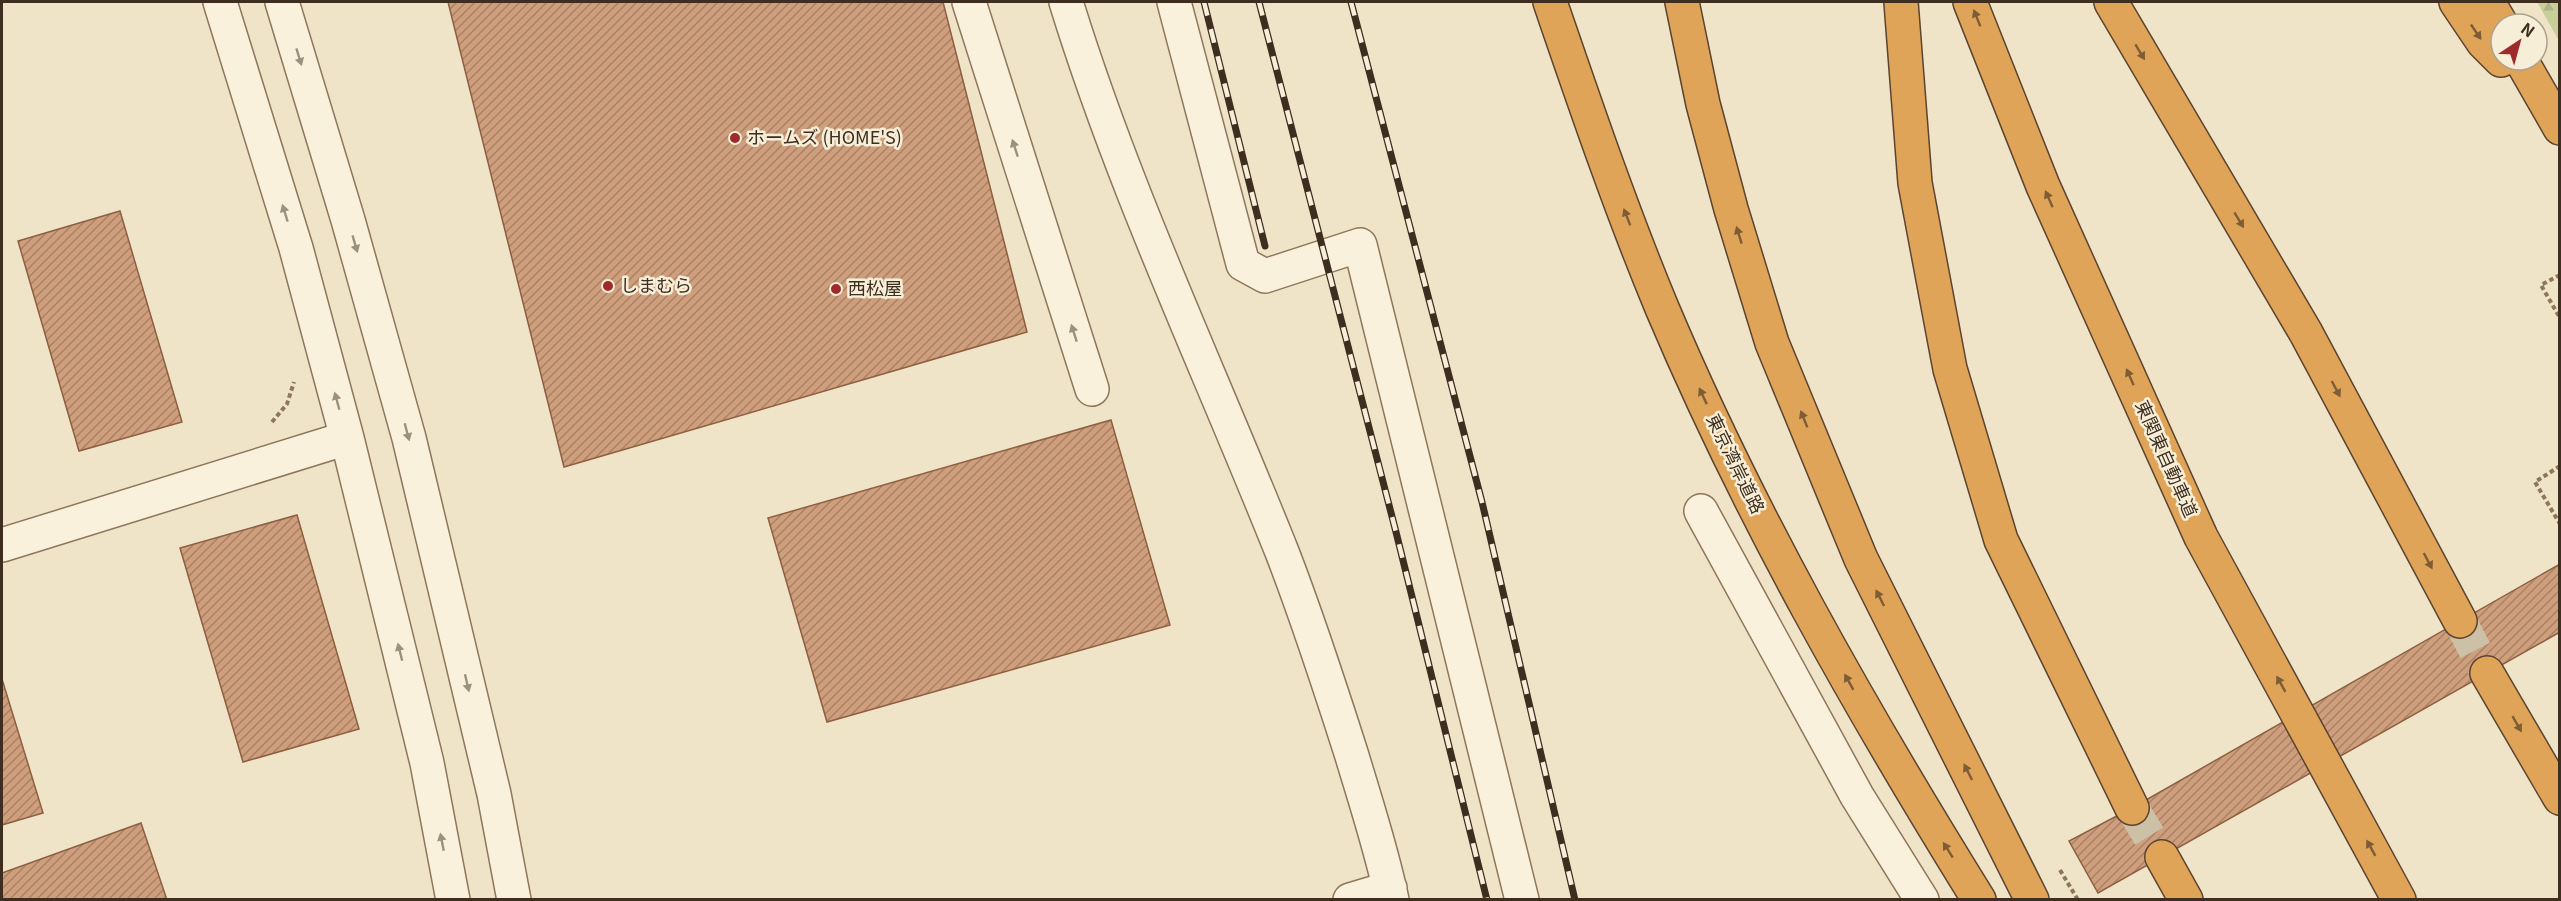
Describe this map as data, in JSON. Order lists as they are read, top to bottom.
{
  "streets": {
    "highway": ["東関東自動車道", "東京湾岸道路"]
  },
  "places": ["ホームズ (HOME'S)", "しまむら", "西松屋"],
  "north": "top right"
}
